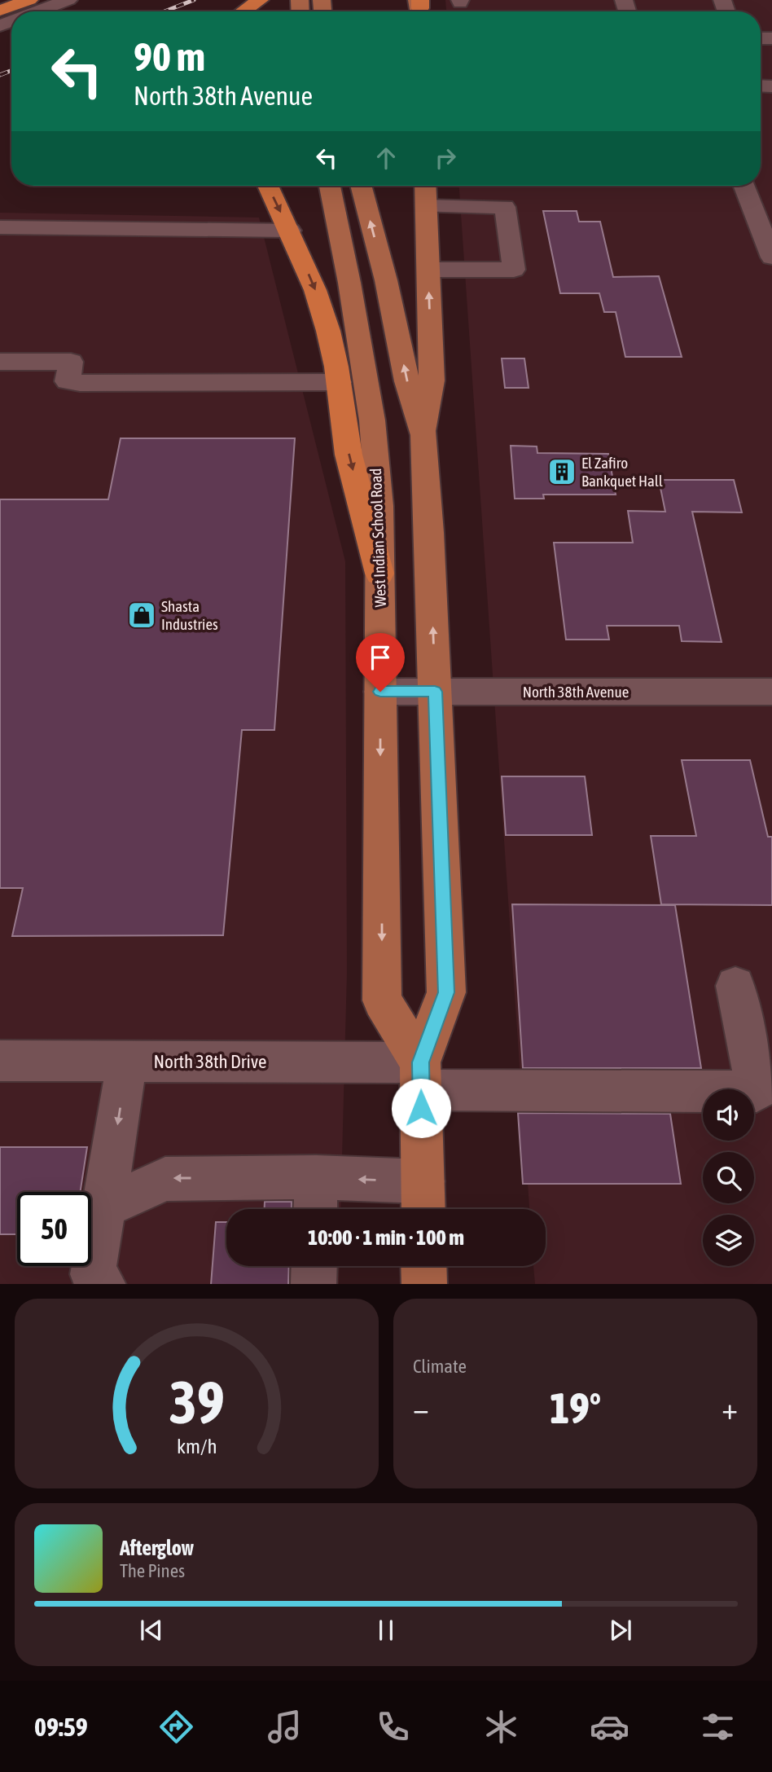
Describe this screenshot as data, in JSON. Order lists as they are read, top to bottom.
{
  "streets": {
    "main road": ["West Indian School Road"],
    "street": ["North 38th Avenue", "North 38th Drive"]
  },
  "crossings": [
    ["West Indian School Road", "North 38th Avenue"],
    ["West Indian School Road", "North 38th Drive"]
  ],
  "places": {
    "building": ["El Zafiro Bankquet Hall"],
    "shop": ["Shasta Industries"]
  },
  "page": {
    "turn": ["90 m", "North 38th Avenue"],
    "limit": "50",
    "trip": "10:00 · 1 min · 100 m",
    "tile": "Climate",
    "heat": ["−", "19°", "+"],
    "song": ["Afterglow", "The Pines"],
    "tabs": "09:59",
    "gauge": ["39", "km/h"]
  }
}
